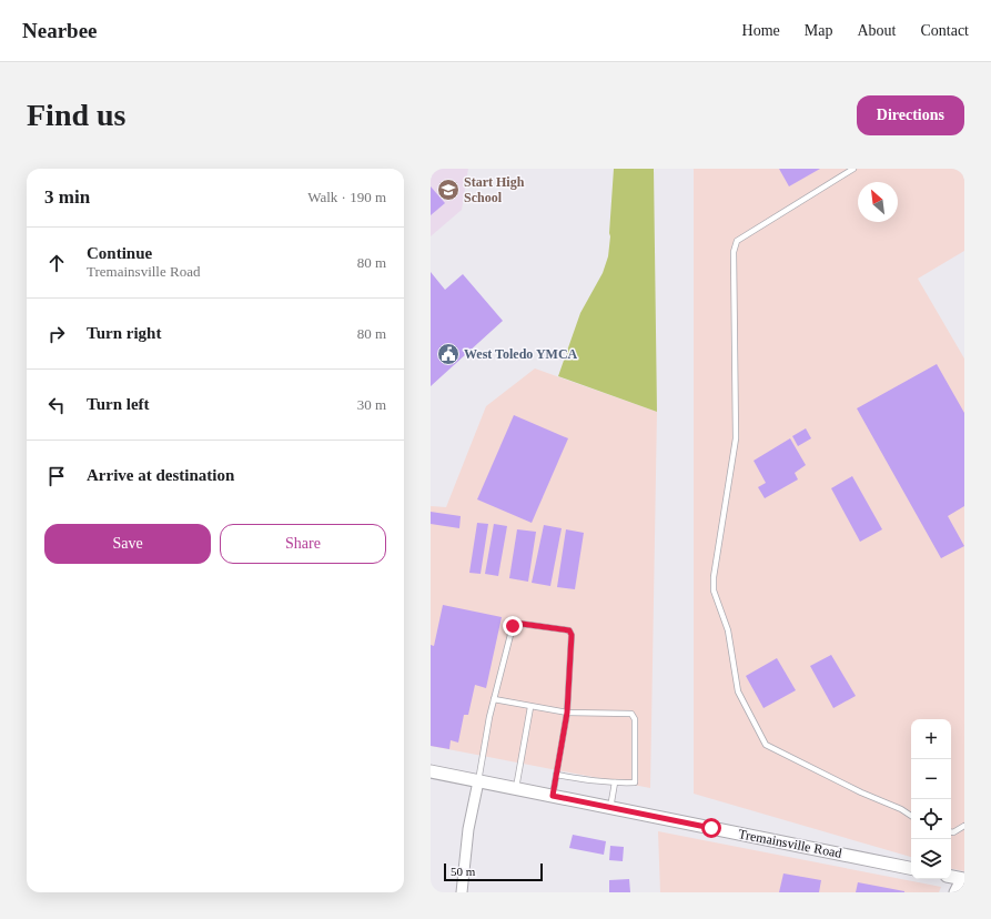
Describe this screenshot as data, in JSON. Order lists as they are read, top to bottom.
{
  "streets": {
    "street": ["Tremainsville Road"]
  },
  "places": {
    "school or university": ["Start High School"],
    "public building": ["West Toledo YMCA"]
  },
  "scale_bar": "50 m",
  "north": "top left",
  "page": {
    "header": "Nearbee",
    "nav": [
      "Home",
      "Map",
      "About",
      "Contact"
    ],
    "buttons": [
      "Directions",
      ["Save", "Share"]
    ],
    "title": "Find us",
    "heading": ["3 min", "Walk · 190 m"],
    "list": [
      ["Continue", "Tremainsville Road", "80 m"],
      ["Turn right", "80 m"],
      ["Turn left", "30 m"],
      "Arrive at destination"
    ],
    "map_buttons": ["+", "−"],
    "scale": "50 m"
  }
}
